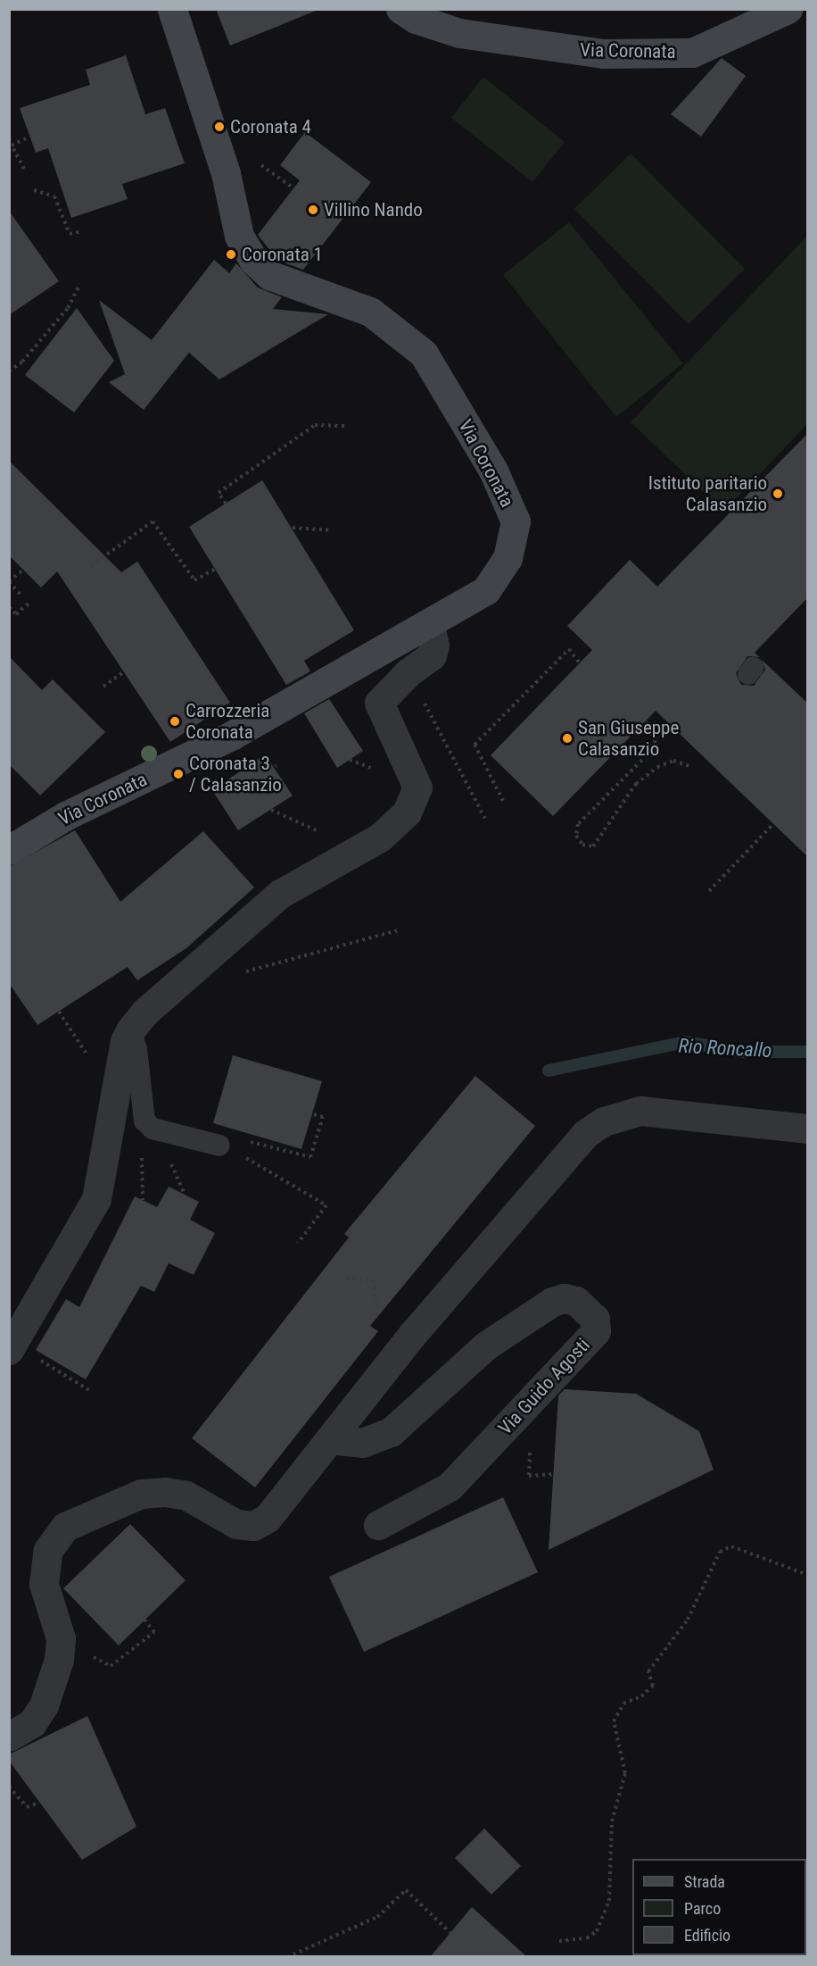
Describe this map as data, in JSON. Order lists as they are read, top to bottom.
{
  "streets": {
    "street": ["Via Coronata", "Via Guido Agosti"]
  },
  "water": ["Rio Roncallo"],
  "places": [
    "Coronata 4",
    "Villino Nando",
    "Coronata 1",
    "Istituto paritario Calasanzio",
    "Carrozzeria Coronata",
    "San Giuseppe Calasanzio",
    "Coronata 3 / Calasanzio"
  ],
  "legend": ["Strada", "Parco", "Edificio"]
}
